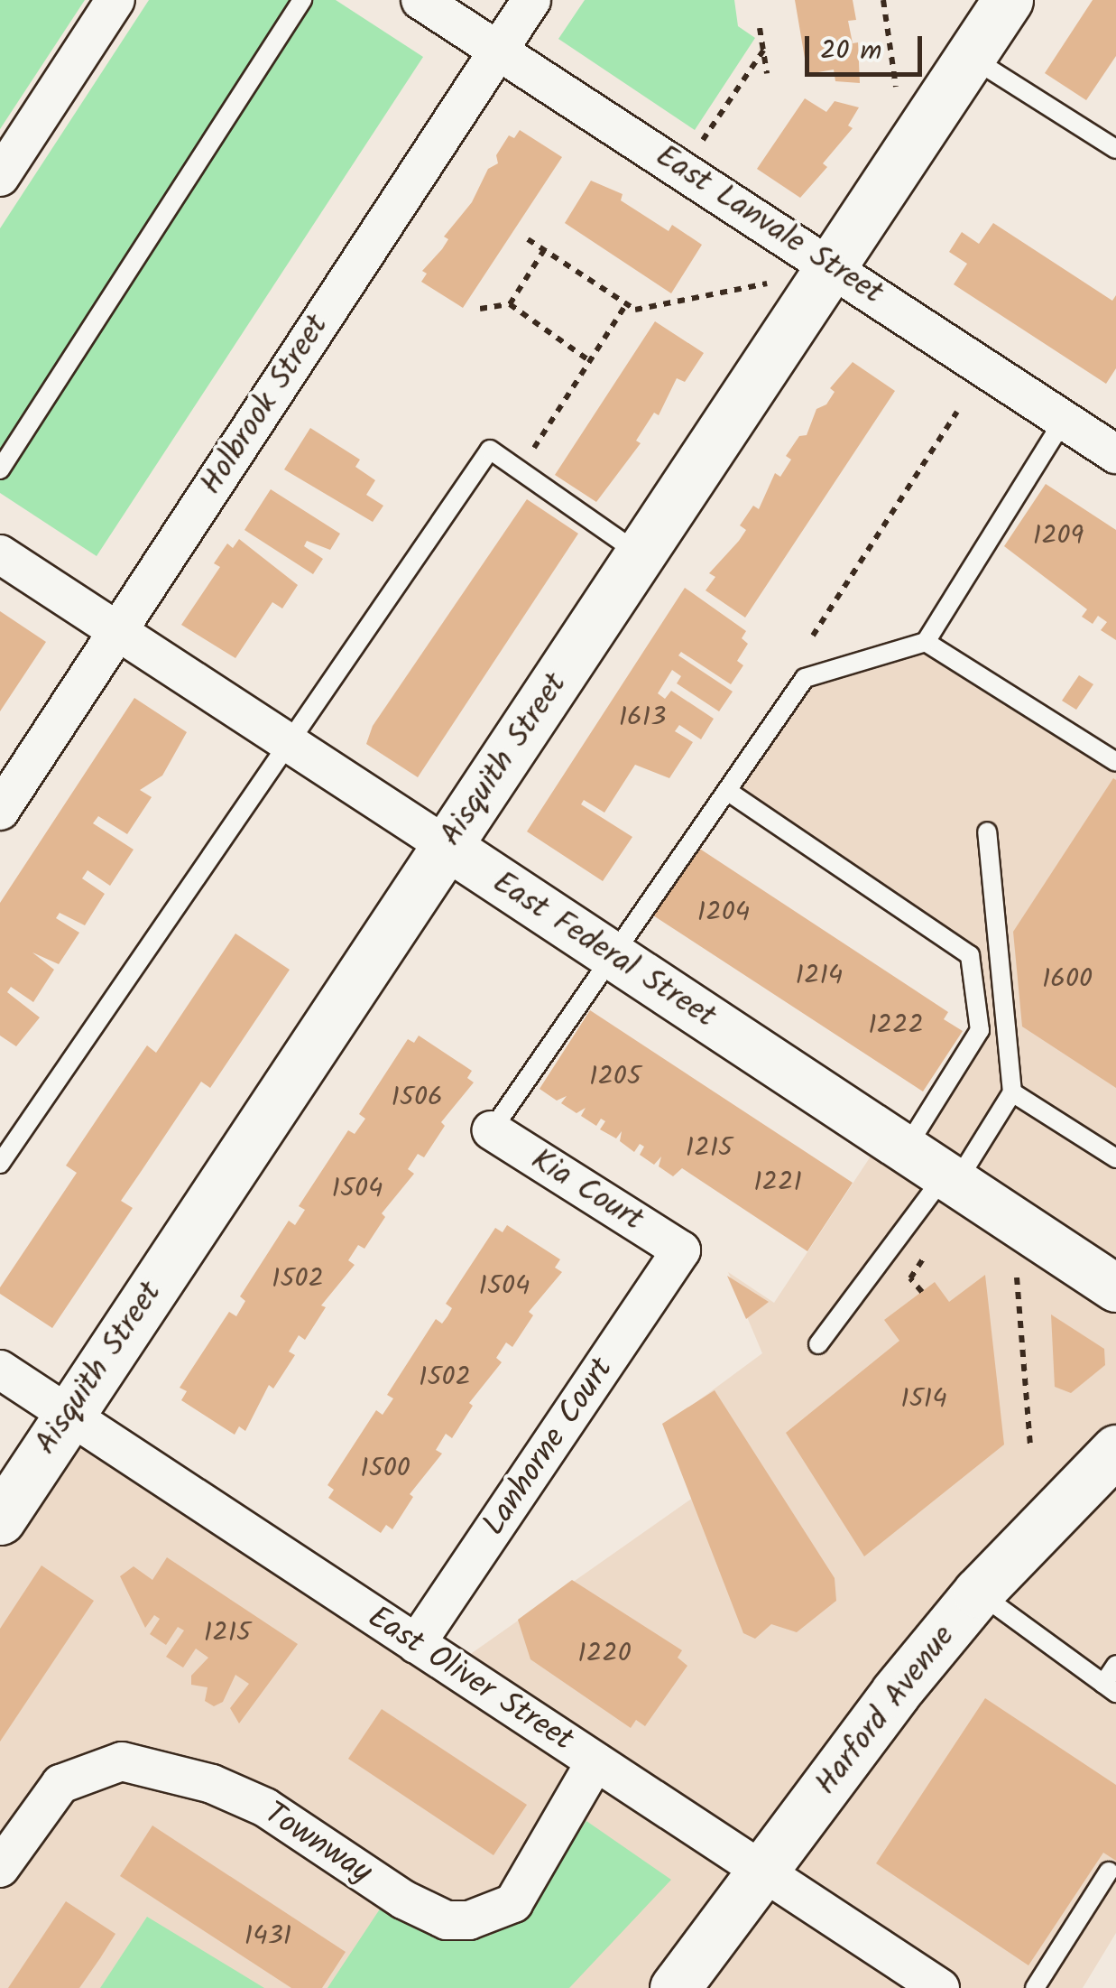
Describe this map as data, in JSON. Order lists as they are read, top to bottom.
{
  "streets": {
    "main road": ["Aisquith Street", "Harford Avenue"],
    "street": [
      "East Lanvale Street",
      "Holbrook Street",
      "East Federal Street",
      "Kia Court",
      "Lanhorne Court",
      "East Oliver Street",
      "Townway"
    ]
  },
  "crossings": [
    ["East Lanvale Street", "Holbrook Street"],
    ["East Lanvale Street", "Aisquith Street"],
    ["Holbrook Street", "East Federal Street"],
    ["Aisquith Street", "East Federal Street"],
    ["Aisquith Street", "East Oliver Street"],
    ["Kia Court", "Lanhorne Court"],
    ["Lanhorne Court", "East Oliver Street"],
    ["East Oliver Street", "Harford Avenue"],
    ["East Oliver Street", "Townway"]
  ],
  "house_numbers": [
    "1209",
    "1613",
    "1204",
    "1214",
    "1600",
    "1222",
    "1205",
    "1506",
    "1215",
    "1221",
    "1504",
    "1502",
    "1504",
    "1502",
    "1514",
    "1500",
    "1215",
    "1220",
    "1431"
  ],
  "scale_bar": "20 m"
}
